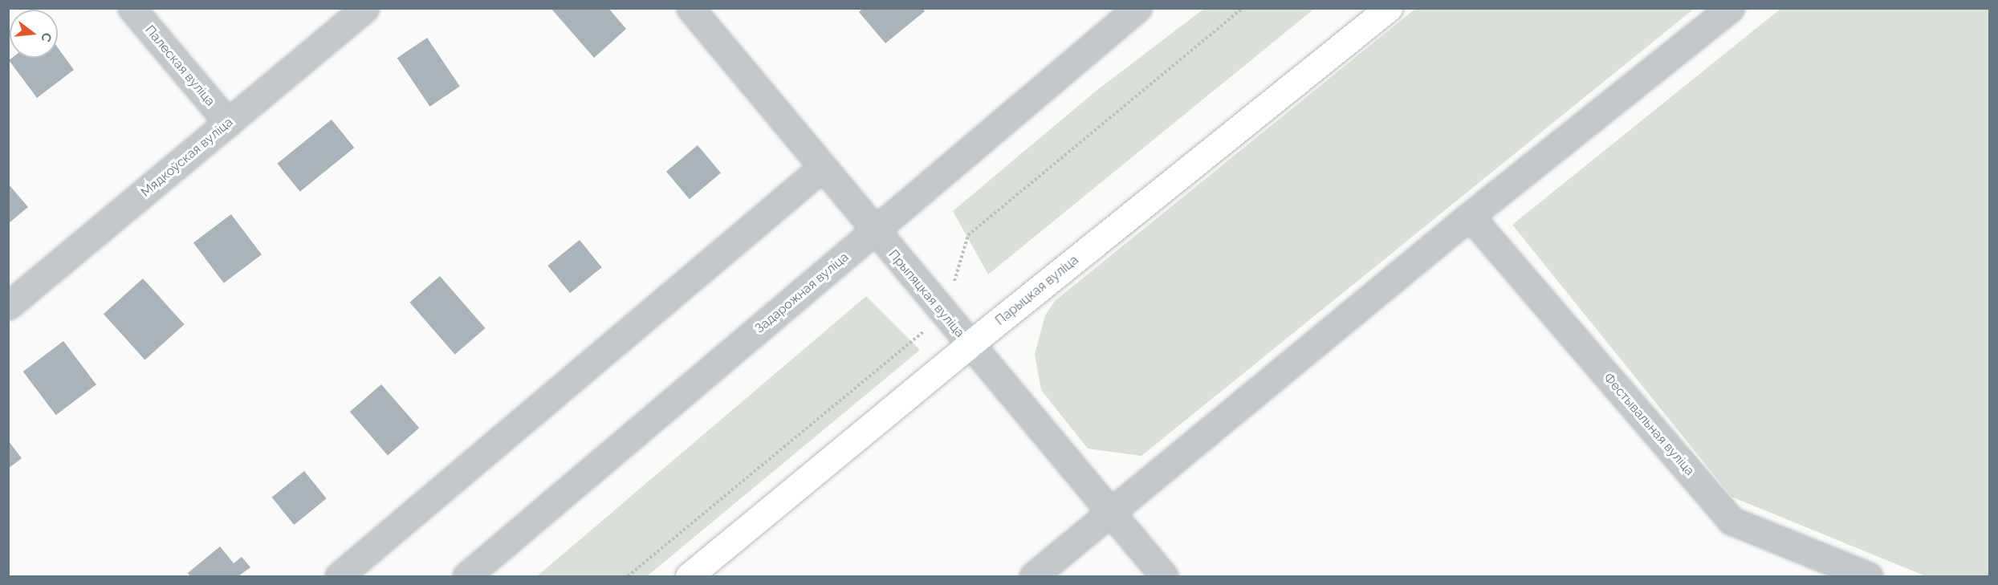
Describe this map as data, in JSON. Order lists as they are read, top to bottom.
{
  "streets": {
    "main road": ["Парыцкая вуліца"],
    "street": [
      "Палеская вуліца",
      "Мядкоўская вуліца",
      "Задарожная вуліца",
      "Прыпяцкая вуліца",
      "Фестывальная вуліца"
    ]
  },
  "crossings": [
    ["Палеская вуліца", "Мядкоўская вуліца"],
    ["Парыцкая вуліца", "Прыпяцкая вуліца"],
    ["Задарожная вуліца", "Прыпяцкая вуліца"]
  ],
  "north": "right"
}
